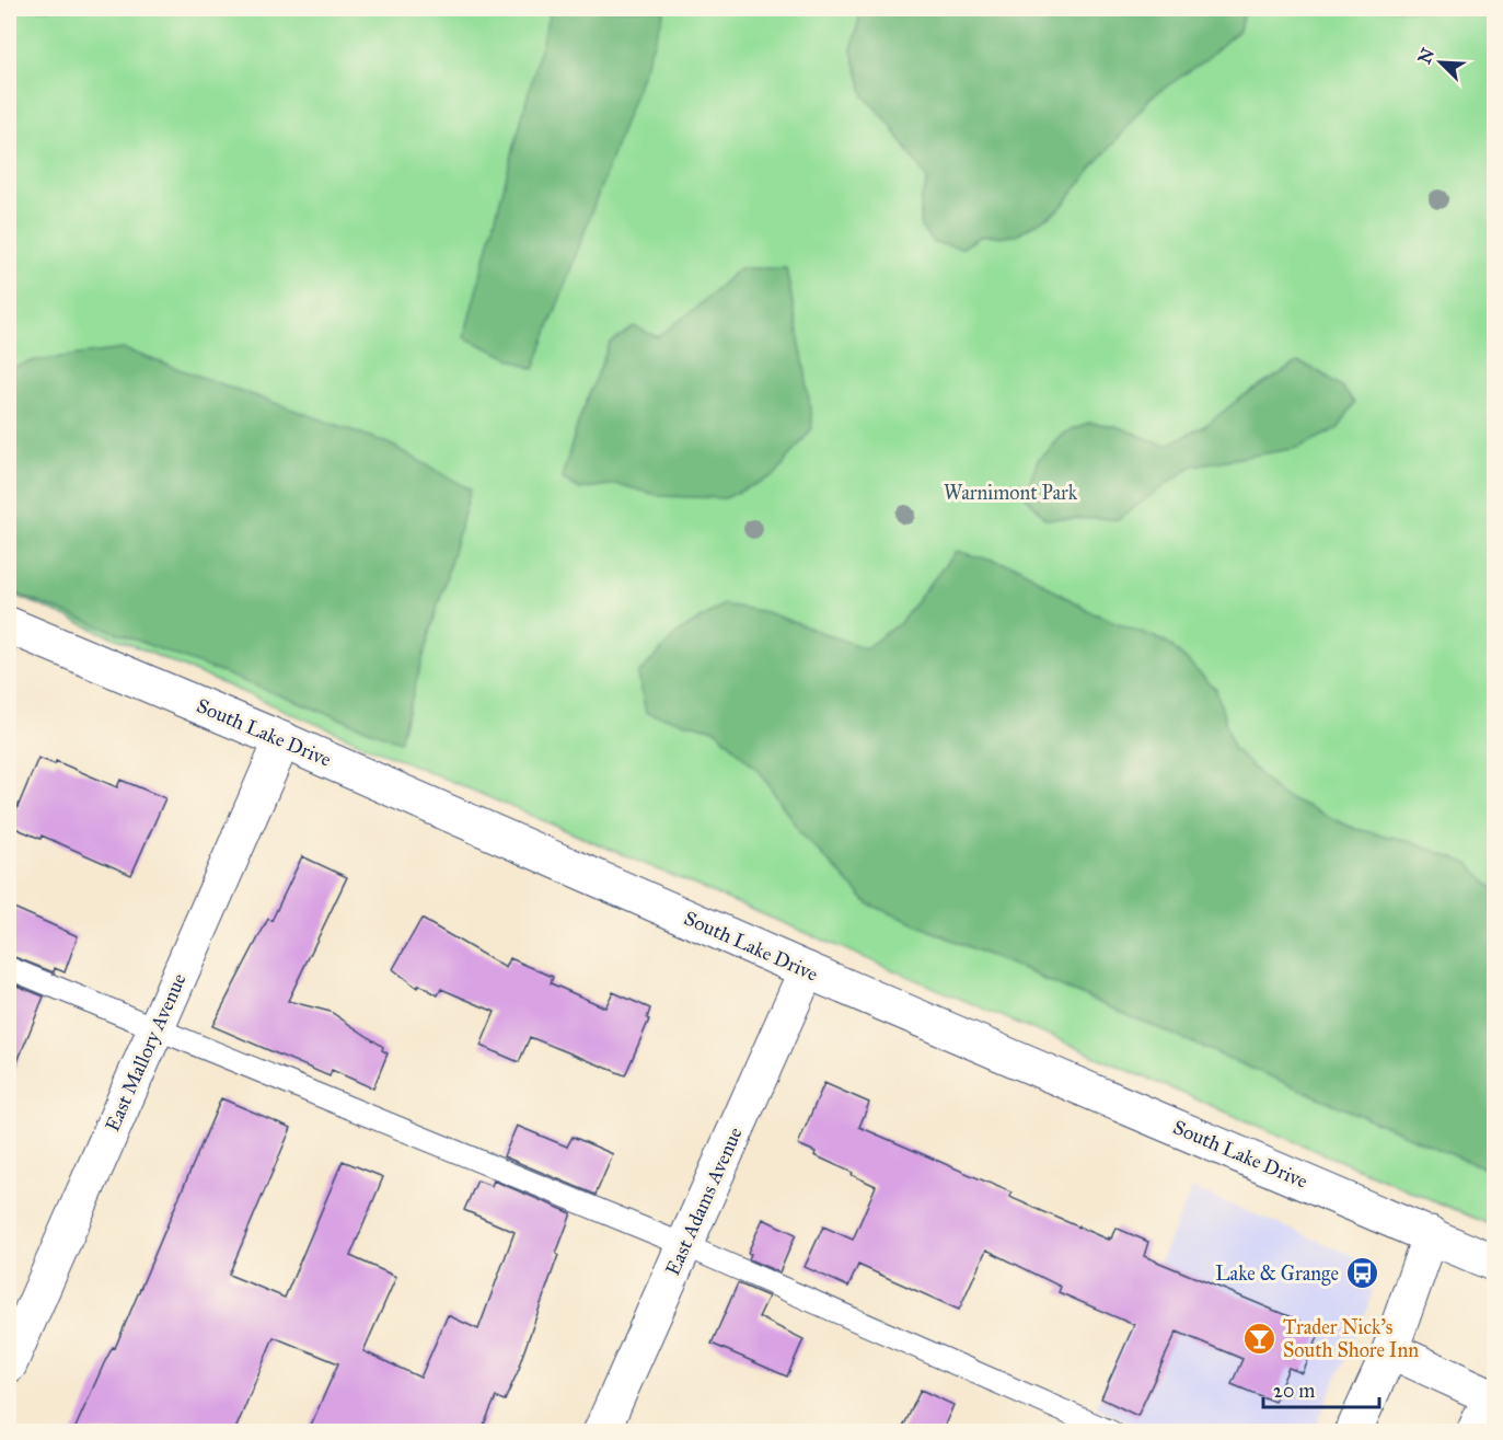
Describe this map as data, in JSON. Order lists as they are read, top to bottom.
{
  "streets": {
    "main road": ["South Lake Drive", "East Mallory Avenue", "East Adams Avenue"]
  },
  "crossings": [
    ["South Lake Drive", "East Mallory Avenue"],
    ["South Lake Drive", "East Adams Avenue"]
  ],
  "parks": ["Warnimont Park"],
  "places": {
    "bus stop": ["Lake & Grange"],
    "bar": ["Trader Nick's South Shore Inn"]
  },
  "scale_bar": "20 m",
  "north": "top left"
}
